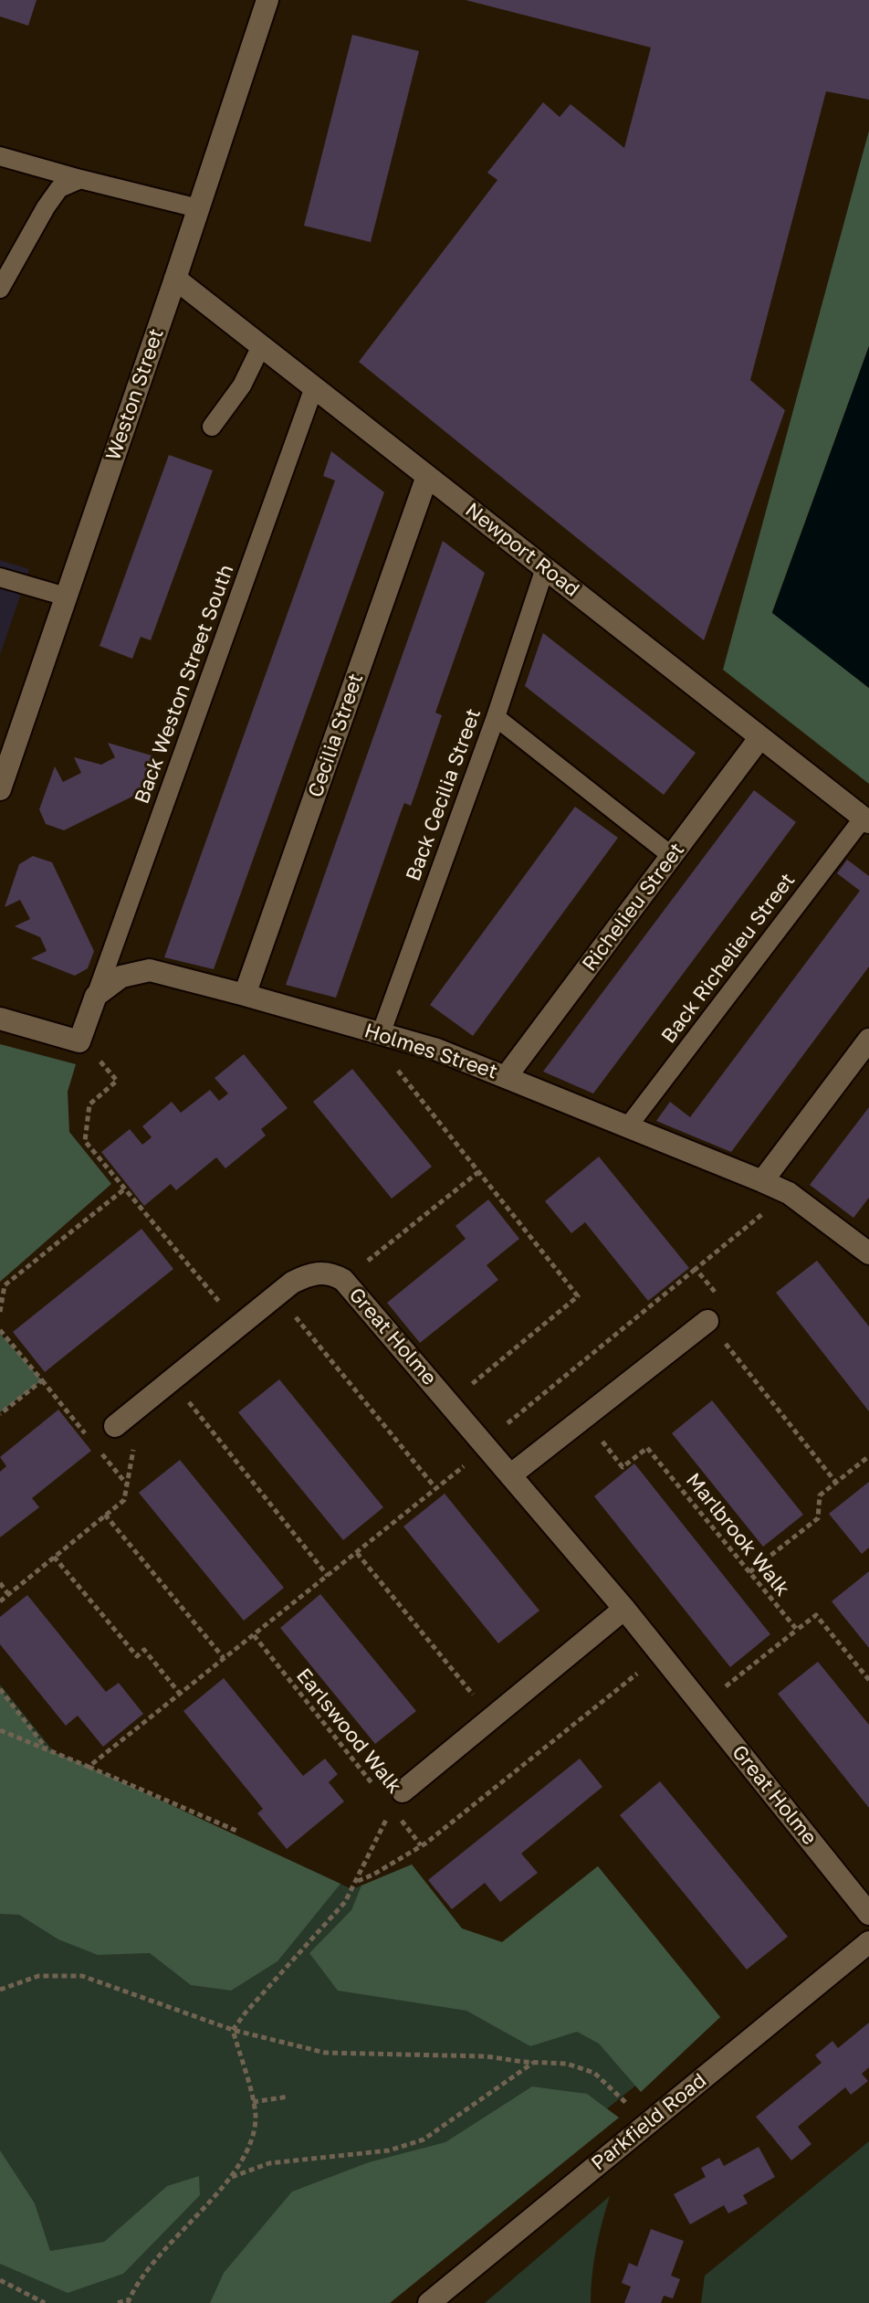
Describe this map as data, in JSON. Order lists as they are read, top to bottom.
{
  "streets": {
    "street": [
      "Weston Street",
      "Newport Road",
      "Cecilia Street",
      "Richelieu Street",
      "Holmes Street",
      "Great Holme",
      "Parkfield Road"
    ],
    "lane": ["Back Weston Street South", "Back Cecilia Street", "Back Richelieu Street"],
    "path": ["Marlbrook Walk", "Earlswood Walk"]
  },
  "crossings": [
    ["Weston Street", "Newport Road"],
    ["Newport Road", "Back Weston Street South"],
    ["Newport Road", "Cecilia Street"],
    ["Newport Road", "Back Cecilia Street"],
    ["Newport Road", "Richelieu Street"],
    ["Newport Road", "Back Richelieu Street"],
    ["Back Weston Street South", "Holmes Street"],
    ["Cecilia Street", "Holmes Street"],
    ["Back Cecilia Street", "Holmes Street"],
    ["Richelieu Street", "Holmes Street"],
    ["Back Richelieu Street", "Holmes Street"]
  ]
}
